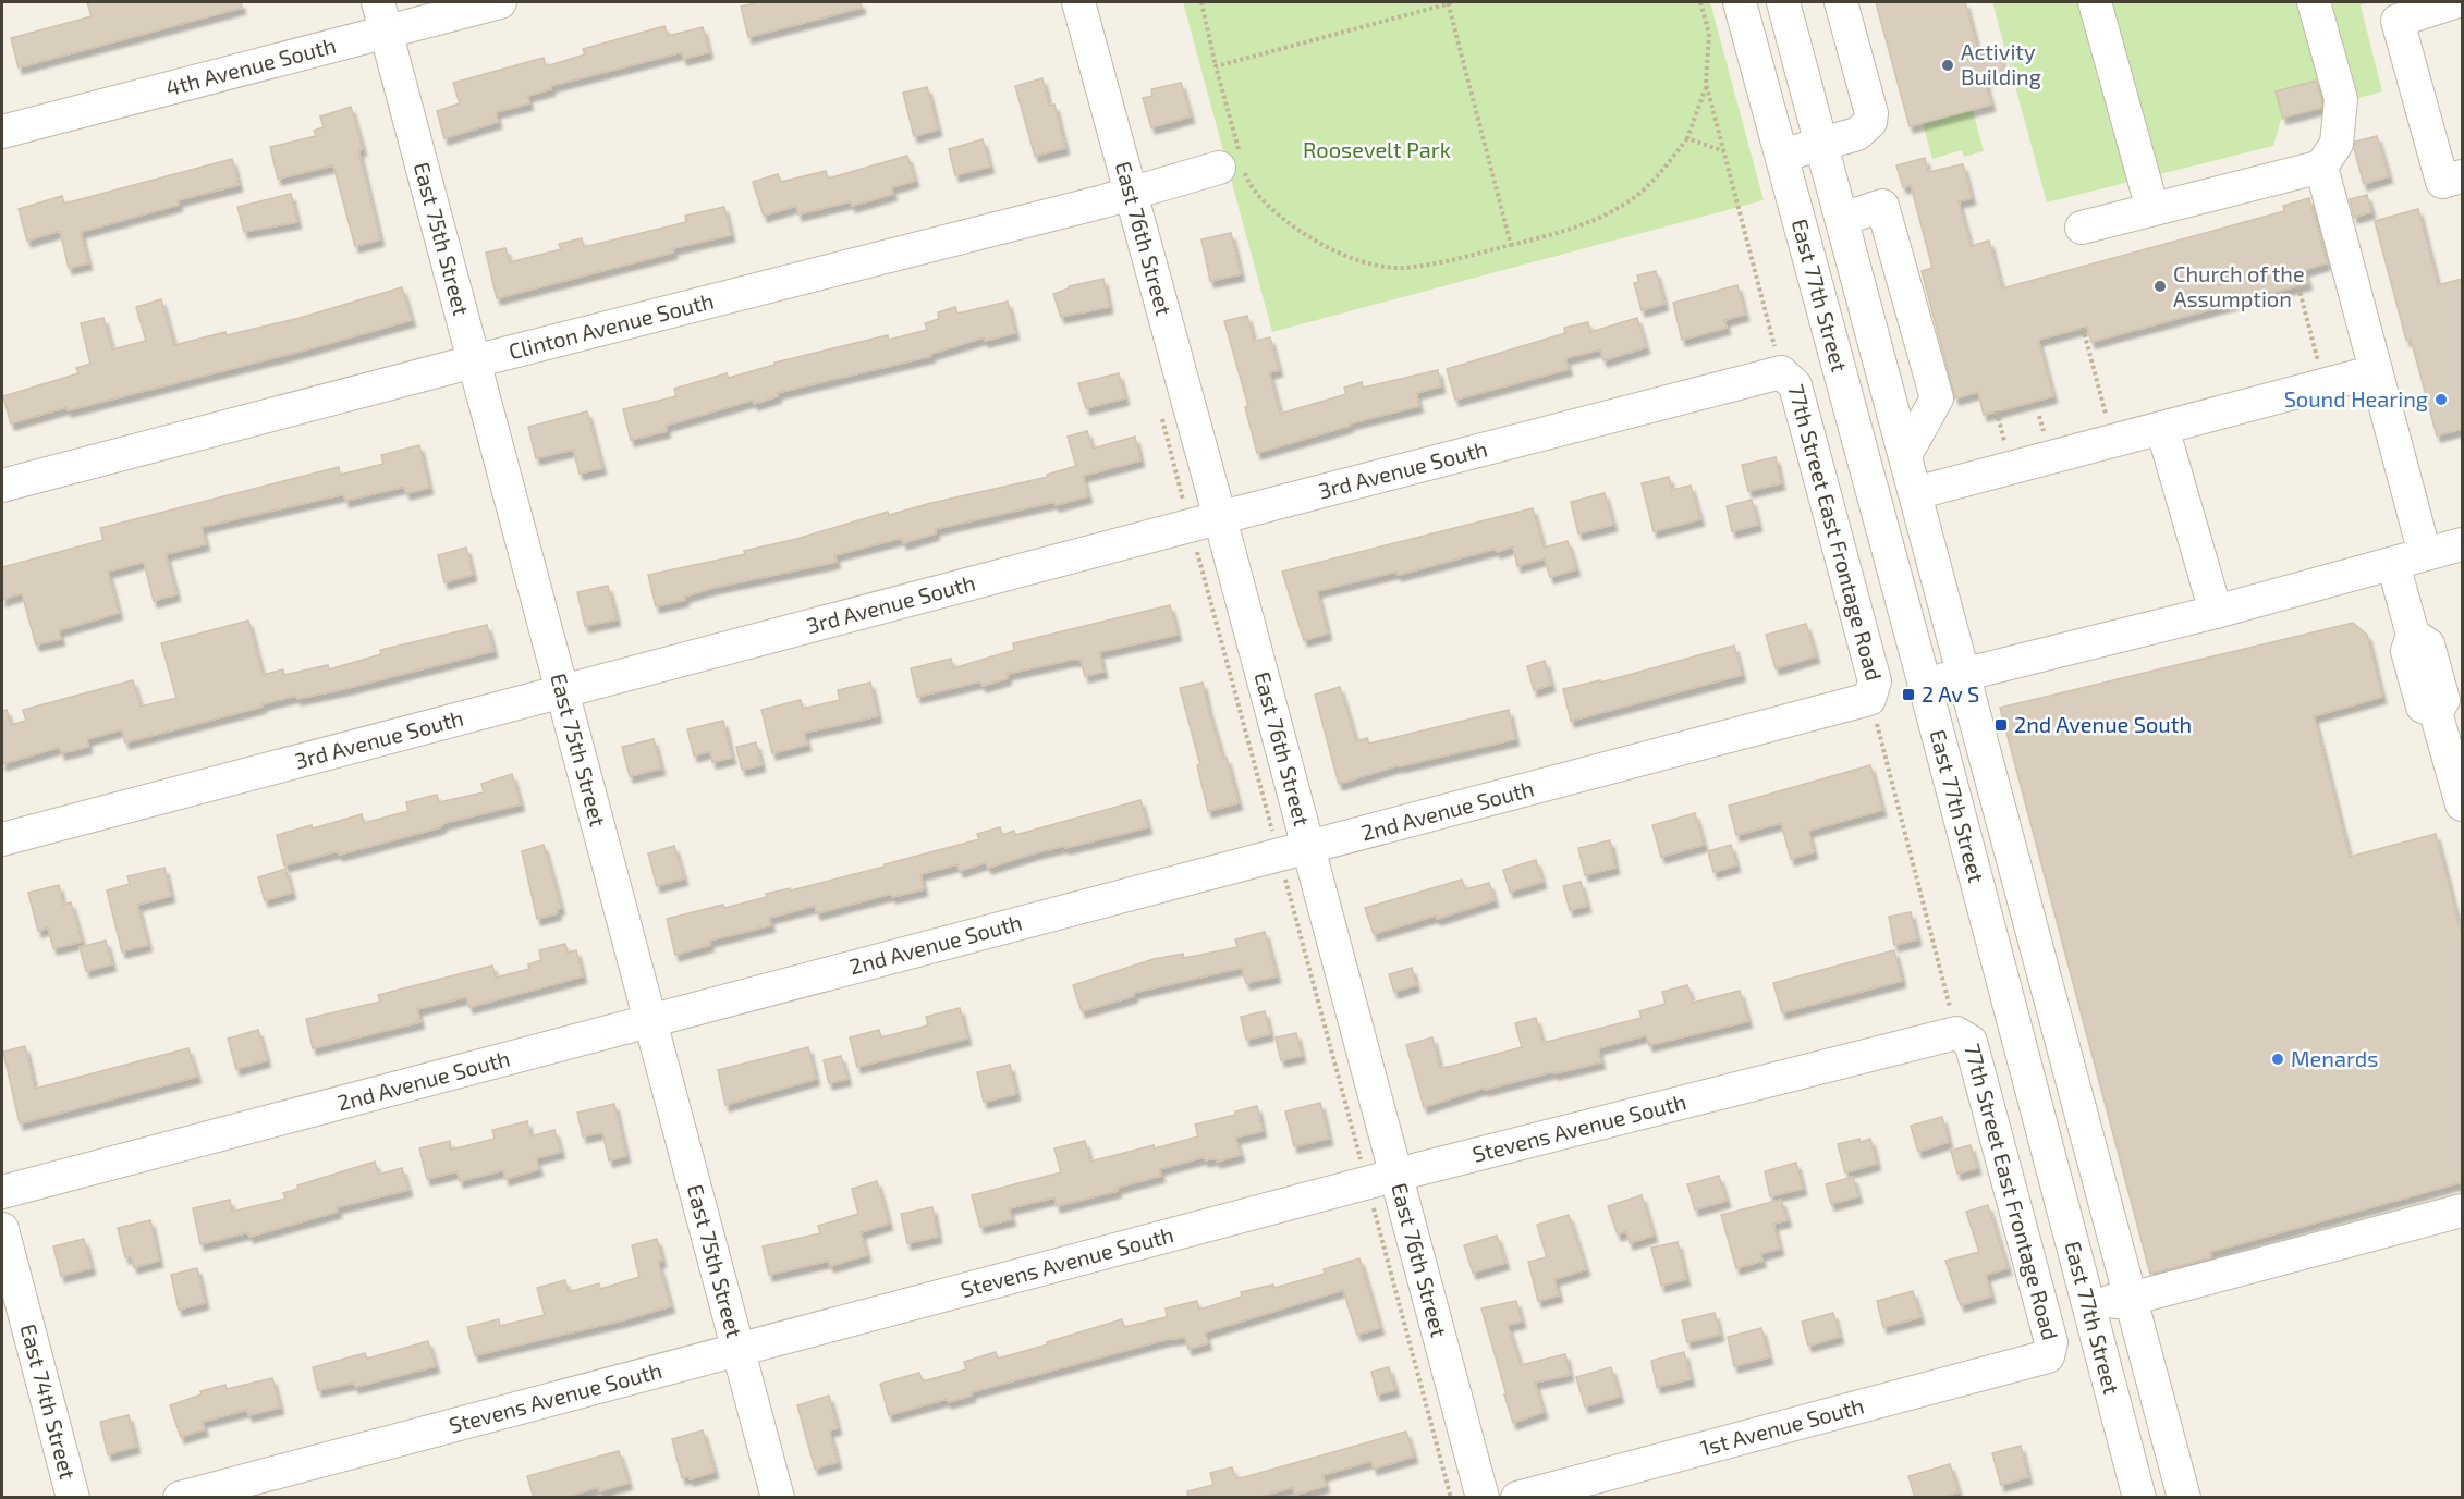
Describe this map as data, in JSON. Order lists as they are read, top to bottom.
{
  "streets": {
    "street": [
      "4th Avenue South",
      "East 75th Street",
      "East 76th Street",
      "East 77th Street",
      "Clinton Avenue South",
      "3rd Avenue South",
      "77th Street East Frontage Road",
      "2nd Avenue South",
      "Stevens Avenue South",
      "East 74th Street",
      "1st Avenue South"
    ]
  },
  "crossings": [
    ["4th Avenue South", "East 75th Street"],
    ["East 75th Street", "Clinton Avenue South"],
    ["East 75th Street", "3rd Avenue South"],
    ["East 75th Street", "2nd Avenue South"],
    ["East 75th Street", "Stevens Avenue South"],
    ["East 76th Street", "Clinton Avenue South"],
    ["East 76th Street", "3rd Avenue South"],
    ["East 76th Street", "2nd Avenue South"],
    ["East 76th Street", "Stevens Avenue South"],
    ["3rd Avenue South", "77th Street East Frontage Road"],
    ["77th Street East Frontage Road", "2nd Avenue South"],
    ["77th Street East Frontage Road", "Stevens Avenue South"],
    ["77th Street East Frontage Road", "1st Avenue South"]
  ],
  "parks": ["Roosevelt Park"],
  "places": {
    "other": [
      "Activity Building",
      "Church of the Assumption",
      "Sound Hearing",
      "Menards"
    ],
    "transit": ["2 Av S", "2nd Avenue South"]
  }
}
